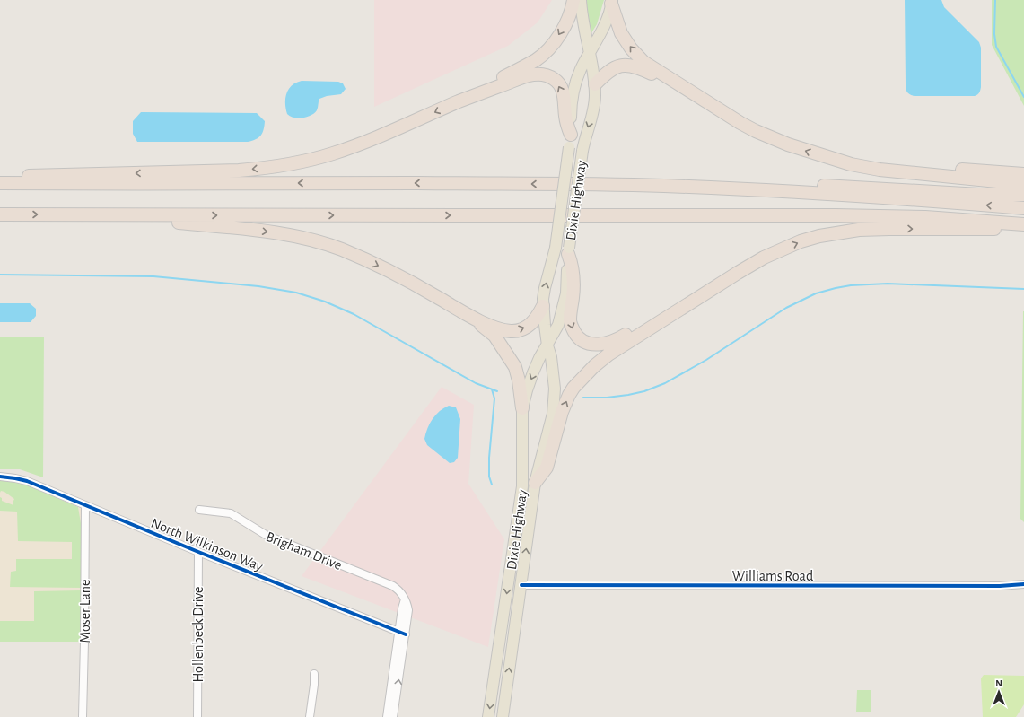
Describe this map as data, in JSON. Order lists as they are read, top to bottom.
{
  "streets": {
    "main road": ["Dixie Highway"],
    "street": [
      "North Wilkinson Way",
      "Brigham Drive",
      "Williams Road",
      "Moser Lane",
      "Hollenbeck Drive"
    ]
  },
  "crossings": [
    ["Dixie Highway", "Williams Road"],
    ["North Wilkinson Way", "Brigham Drive"],
    ["North Wilkinson Way", "Moser Lane"],
    ["North Wilkinson Way", "Hollenbeck Drive"]
  ],
  "north": "top"
}
